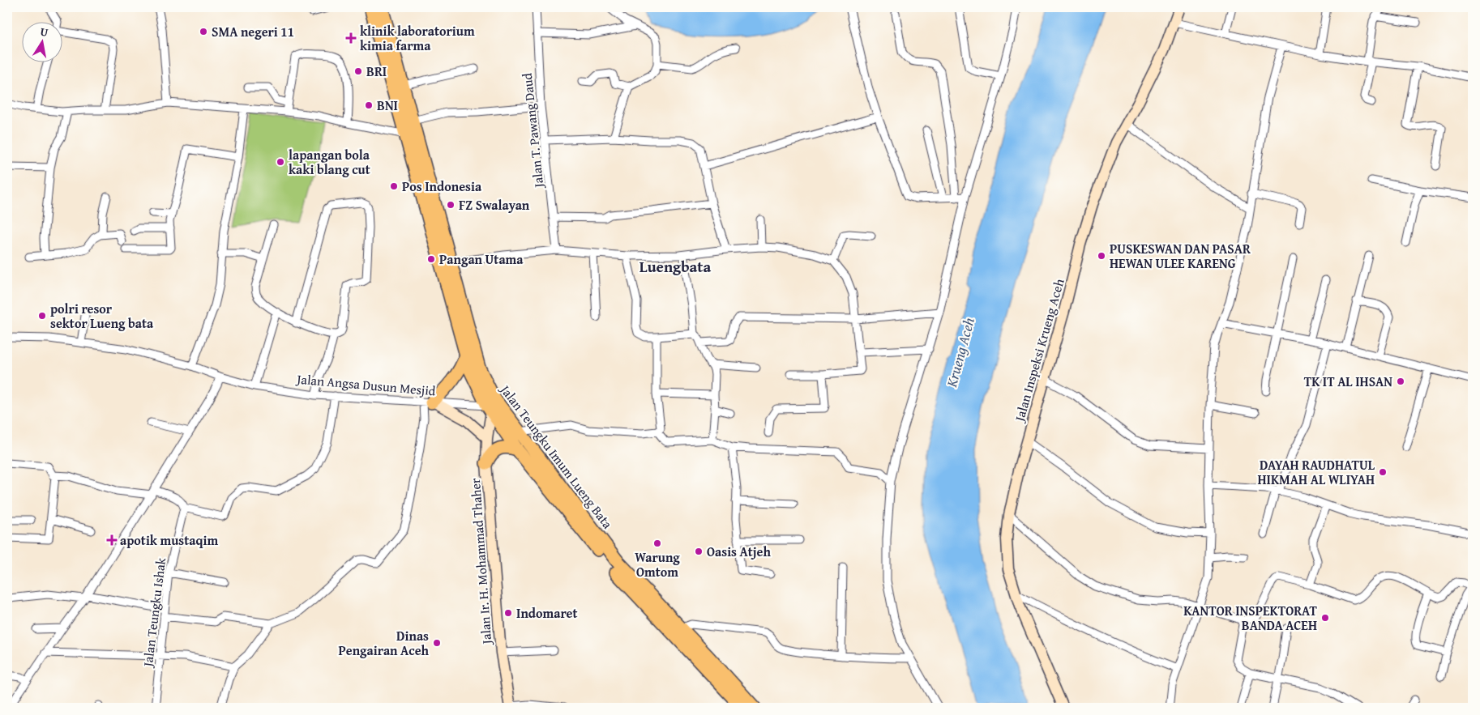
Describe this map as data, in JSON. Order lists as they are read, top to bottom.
{
  "streets": {
    "highway": ["Jalan Teungku Imum Lueng Bata"],
    "street": [
      "Jalan T. Pawang Daud",
      "Jalan Inspeksi Krueng Aceh",
      "Jalan Angsa Dusun Mesjid",
      "Jalan Ir. H. Mohammad Thaher",
      "Jalan Teungku Ishak"
    ]
  },
  "crossings": [
    ["Jalan Angsa Dusun Mesjid", "Jalan Teungku Imum Lueng Bata"],
    ["Jalan Angsa Dusun Mesjid", "Jalan Ir. H. Mohammad Thaher"],
    ["Jalan Teungku Imum Lueng Bata", "Jalan Ir. H. Mohammad Thaher"]
  ],
  "districts": ["Luengbata"],
  "water": ["Krueng Aceh"],
  "places": {
    "other": [
      "SMA negeri 11",
      "BRI",
      "BNI",
      "lapangan bola kaki blang cut",
      "Pos Indonesia",
      "FZ Swalayan",
      "PUSKESWAN DAN PASAR HEWAN ULEE KARENG",
      "Pangan Utama",
      "polri resor sektor Lueng bata",
      "TK IT AL IHSAN",
      "DAYAH RAUDHATUL HIKMAH AL WLIYAH",
      "Warung Omtom",
      "Oasis Atjeh",
      "Indomaret",
      "KANTOR INSPEKTORAT BANDA ACEH",
      "Dinas Pengairan Aceh"
    ],
    "health": ["klinik laboratorium kimia farma", "apotik mustaqim"]
  },
  "north": "top"
}
